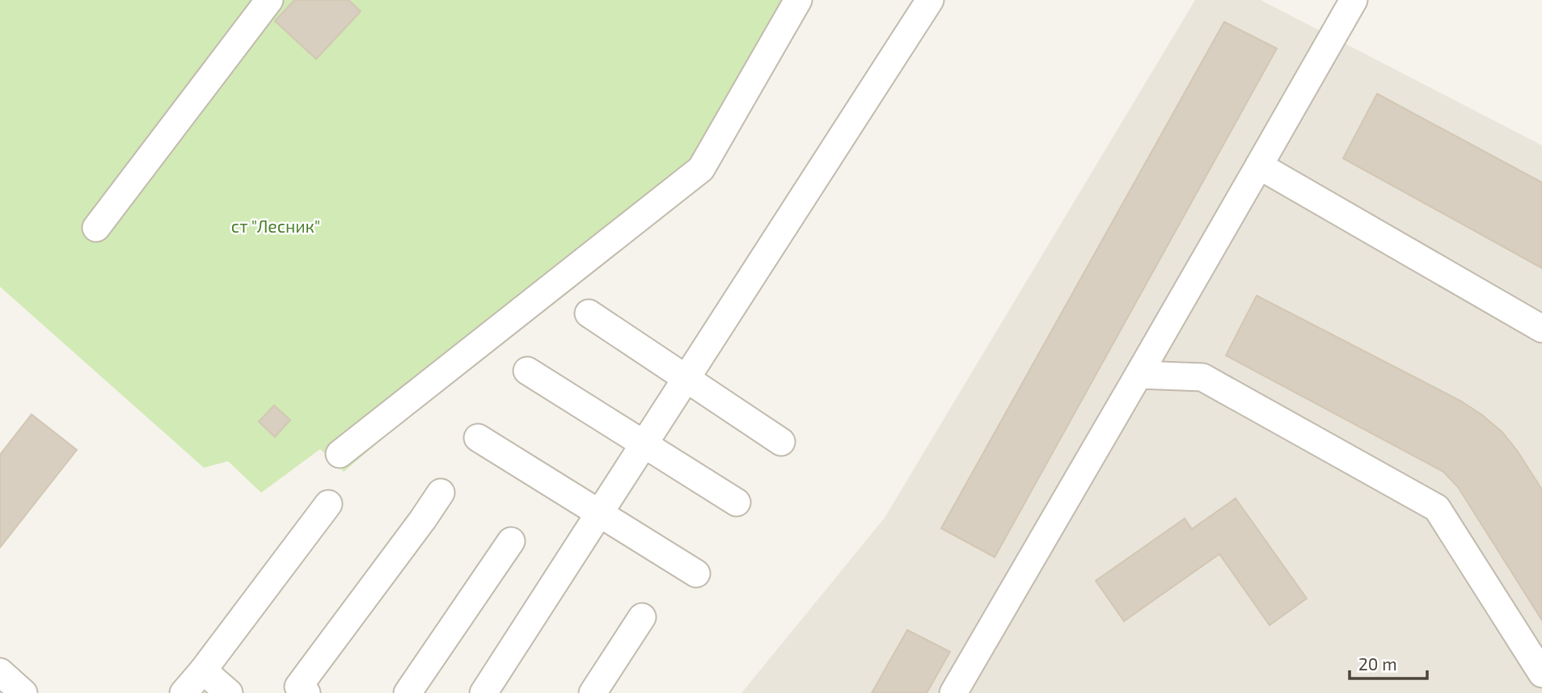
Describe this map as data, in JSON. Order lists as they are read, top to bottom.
{
  "parks": ["ст \"Лесник\""],
  "scale_bar": "20 m"
}
